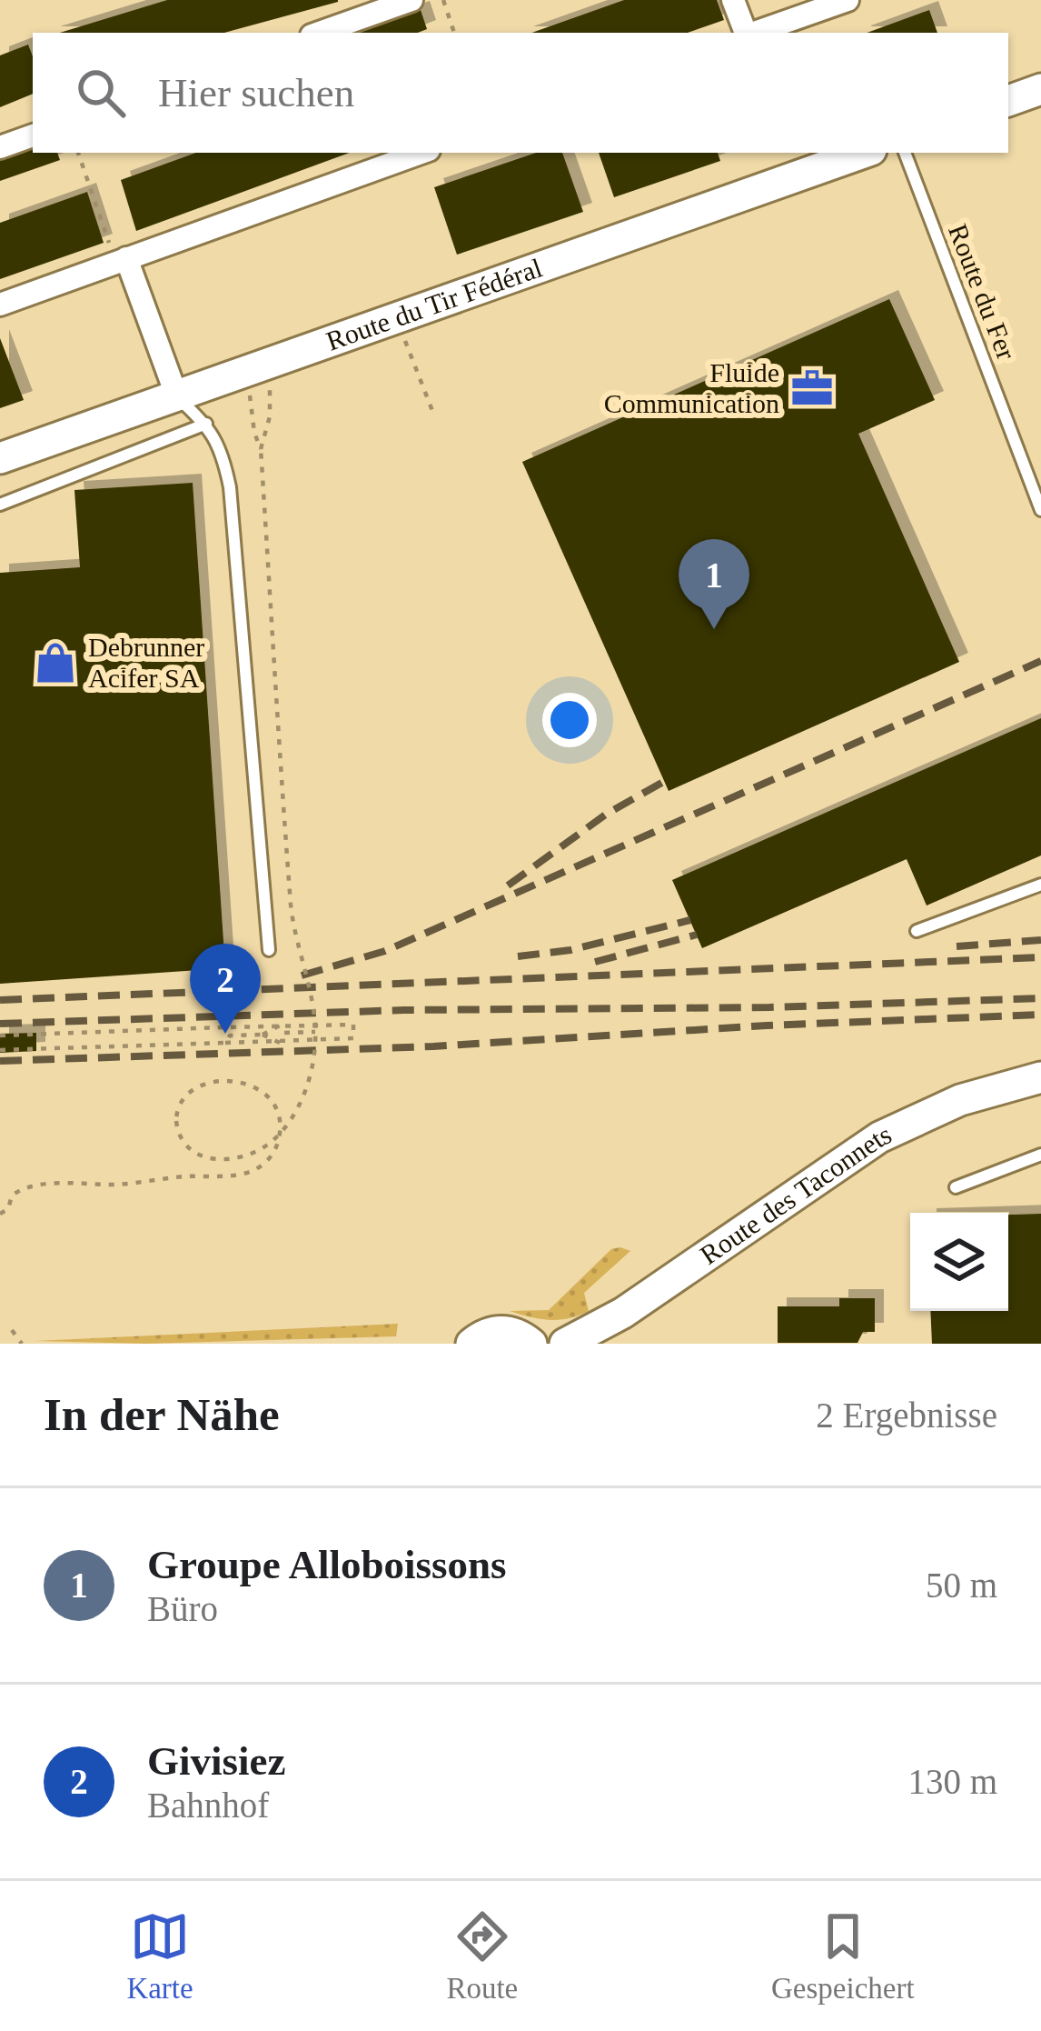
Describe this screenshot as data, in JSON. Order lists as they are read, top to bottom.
{
  "streets": {
    "street": ["Route du Tir Fédéral", "Route des Taconnets"],
    "lane": ["Route du Fer"]
  },
  "places": {
    "office": ["Fluide Communication"],
    "shop": ["Debrunner Acifer SA"]
  },
  "page": {
    "search": "Hier suchen",
    "pins": ["1", "2"],
    "heading": ["In der Nähe", "2 Ergebnisse"],
    "list": [
      {
        "mark": "1",
        "name": "Groupe Alloboissons",
        "note": "Büro",
        "value": "50 m"
      },
      {
        "mark": "2",
        "name": "Givisiez",
        "note": "Bahnhof",
        "value": "130 m"
      }
    ],
    "nav": ["Karte", "Route", "Gespeichert"]
  }
}
